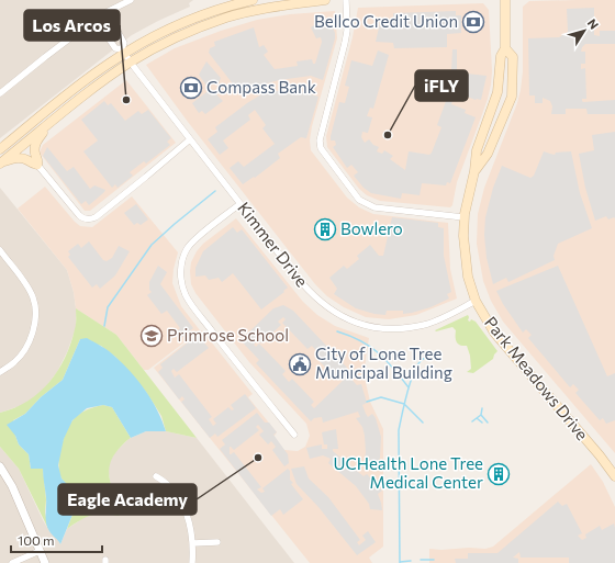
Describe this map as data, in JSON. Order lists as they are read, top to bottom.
{
  "streets": {
    "main road": ["Park Meadows Drive"],
    "street": ["Kimmer Drive"]
  },
  "crossings": [
    ["Kimmer Drive", "Park Meadows Drive"]
  ],
  "places": {
    "bank": ["Bellco Credit Union", "Compass Bank"],
    "other": ["Los Arcos", "iFLY", "Eagle Academy"],
    "building": ["Bowlero", "UCHealth Lone Tree Medical Center"],
    "school or university": ["Primrose School"],
    "public building": ["City of Lone Tree Municipal Building"]
  },
  "scale_bar": "100 m",
  "north": "top right"
}
